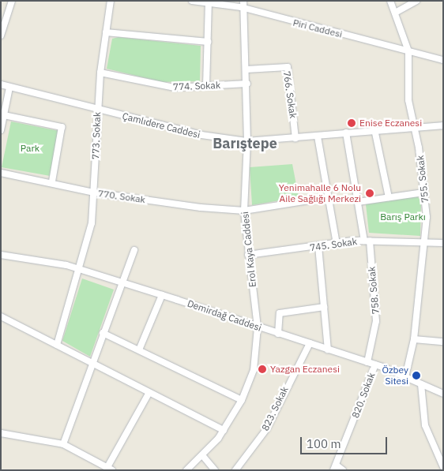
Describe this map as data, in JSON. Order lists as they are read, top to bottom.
{
  "streets": {
    "street": [
      "Piri Caddesi",
      "774. Sokak",
      "766. Sokak",
      "Çamlıdere Caddesi",
      "773. Sokak",
      "755. Sokak",
      "770. Sokak",
      "745. Sokak",
      "Erol Kaya Caddesi",
      "758. Sokak",
      "Demirdağ Caddesi",
      "820. Sokak",
      "823. Sokak"
    ]
  },
  "crossings": [
    ["Piri Caddesi", "755. Sokak"],
    ["Piri Caddesi", "Erol Kaya Caddesi"],
    ["774. Sokak", "773. Sokak"],
    ["774. Sokak", "Erol Kaya Caddesi"],
    ["766. Sokak", "Çamlıdere Caddesi"],
    ["766. Sokak", "Erol Kaya Caddesi"],
    ["Çamlıdere Caddesi", "773. Sokak"],
    ["Çamlıdere Caddesi", "755. Sokak"],
    ["Çamlıdere Caddesi", "Erol Kaya Caddesi"],
    ["Çamlıdere Caddesi", "758. Sokak"],
    ["773. Sokak", "770. Sokak"],
    ["773. Sokak", "Demirdağ Caddesi"],
    ["755. Sokak", "745. Sokak"],
    ["755. Sokak", "Demirdağ Caddesi"],
    ["770. Sokak", "Erol Kaya Caddesi"],
    ["745. Sokak", "Erol Kaya Caddesi"],
    ["745. Sokak", "758. Sokak"],
    ["Erol Kaya Caddesi", "Demirdağ Caddesi"],
    ["758. Sokak", "Demirdağ Caddesi"],
    ["Demirdağ Caddesi", "820. Sokak"],
    ["Demirdağ Caddesi", "823. Sokak"]
  ],
  "districts": ["Barıştepe"],
  "parks": ["Park", "Barış Parkı"],
  "places": [
    "Enise Eczanesi",
    "Yenimahalle 6 Nolu Aile Sağlığı Merkezi",
    "Yazgan Eczanesi",
    "Özbey Sitesi"
  ],
  "scale_bar": "100 m"
}
